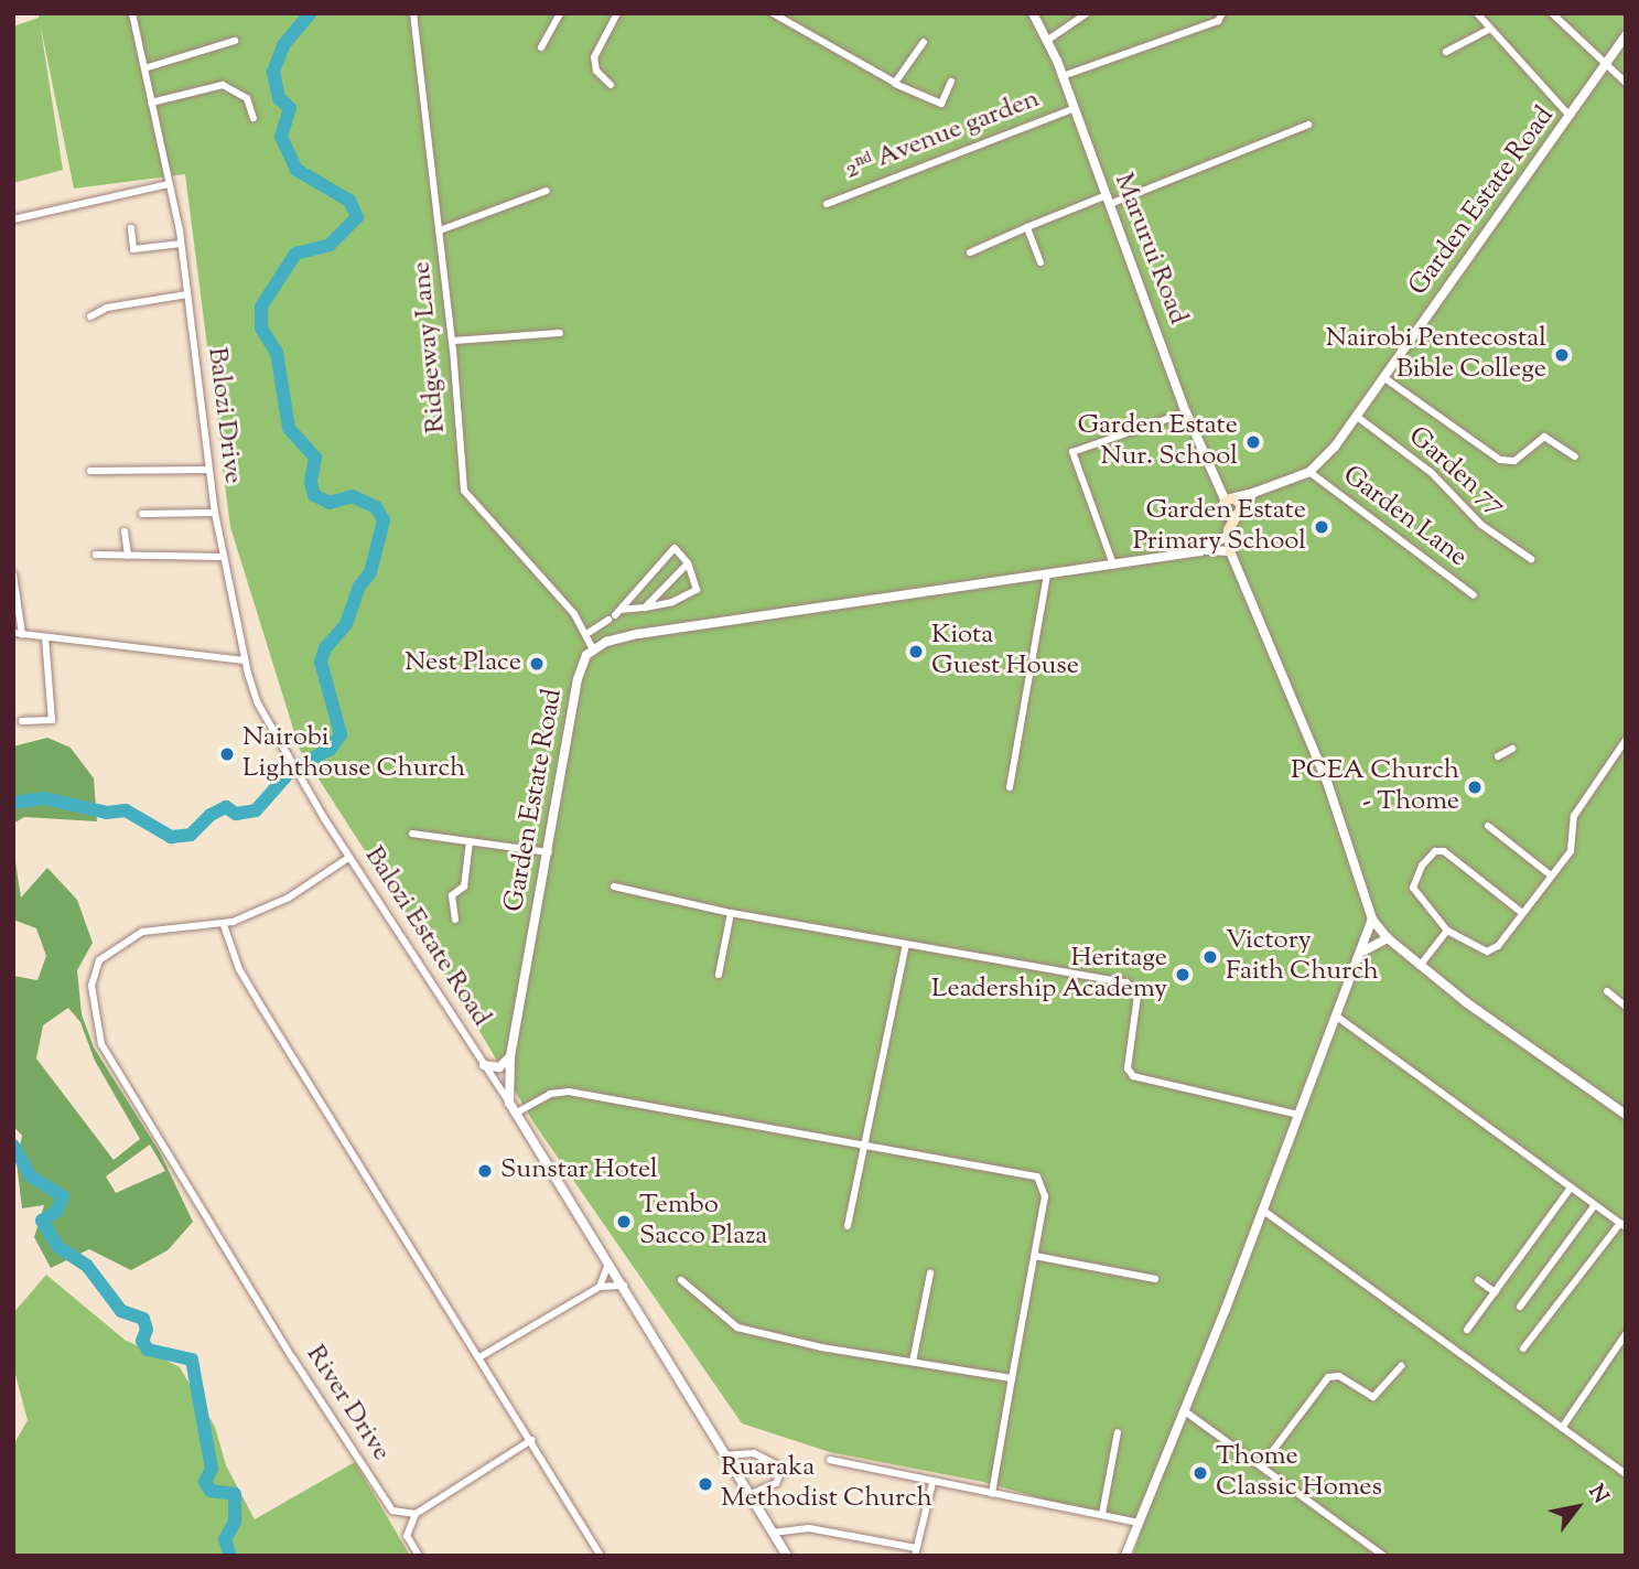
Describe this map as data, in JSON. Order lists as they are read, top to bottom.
{
  "streets": {
    "street": [
      "2ⁿᵈ Avenue garden",
      "Garden Estate Road",
      "Marurui Road",
      "Ridgeway Lane",
      "Balozi Drive",
      "Garden 77",
      "Garden Lane",
      "Balozi Estate Road",
      "River Drive"
    ]
  },
  "crossings": [
    ["2ⁿᵈ Avenue garden", "Marurui Road"],
    ["Garden Estate Road", "Ridgeway Lane"],
    ["Garden Estate Road", "Garden 77"],
    ["Garden Estate Road", "Garden Lane"],
    ["Garden Estate Road", "Balozi Estate Road"],
    ["Balozi Drive", "Balozi Estate Road"]
  ],
  "places": [
    "Nairobi Pentecostal Bible College",
    "Garden Estate Nur. School",
    "Garden Estate Primary School",
    "Kiota Guest House",
    "Nest Place",
    "Nairobi Lighthouse Church",
    "PCEA Church - Thome",
    "Victory Faith Church",
    "Heritage Leadership Academy",
    "Sunstar Hotel",
    "Tembo Sacco Plaza",
    "Thome Classic Homes",
    "Ruaraka Methodist Church"
  ],
  "north": "top right"
}
